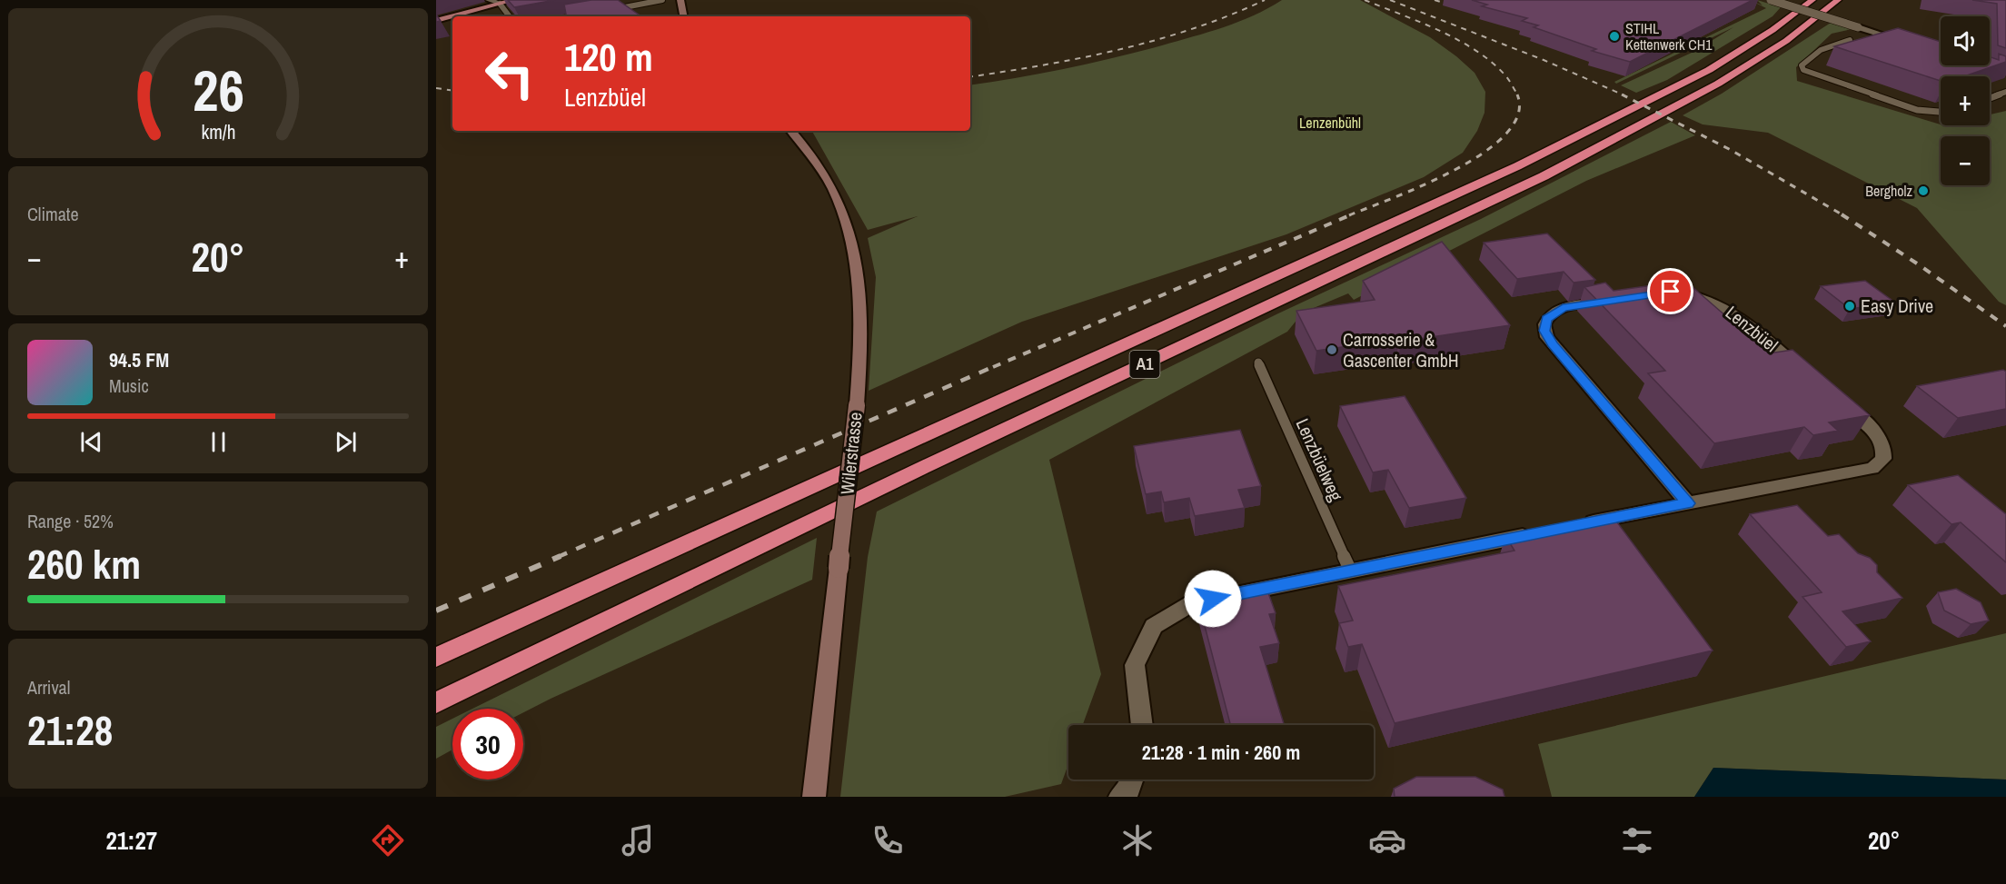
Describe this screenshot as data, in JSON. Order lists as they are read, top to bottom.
{
  "streets": {
    "highway": ["A1"],
    "main road": ["Wilerstrasse"],
    "street": ["Lenzbüel"],
    "lane": ["Lenzbüelweg"]
  },
  "parks": ["Lenzenbühl"],
  "places": [
    "STIHL Kettenwerk CH1",
    "Bergholz",
    "Easy Drive",
    "Carrosserie & Gascenter GmbH"
  ],
  "page": {
    "map_buttons": ["+", "−"],
    "turn": ["120 m", "Lenzbüel"],
    "tile": [
      "Climate",
      ["Range · 52%", "260 km"],
      ["Arrival", "21:28"]
    ],
    "heat": ["−", "20°", "+"],
    "song": ["94.5 FM", "Music"],
    "limit": "30",
    "trip": "21:28 · 1 min · 260 m",
    "tabs": ["21:27", "20°"],
    "gauge": ["26", "km/h"]
  }
}
